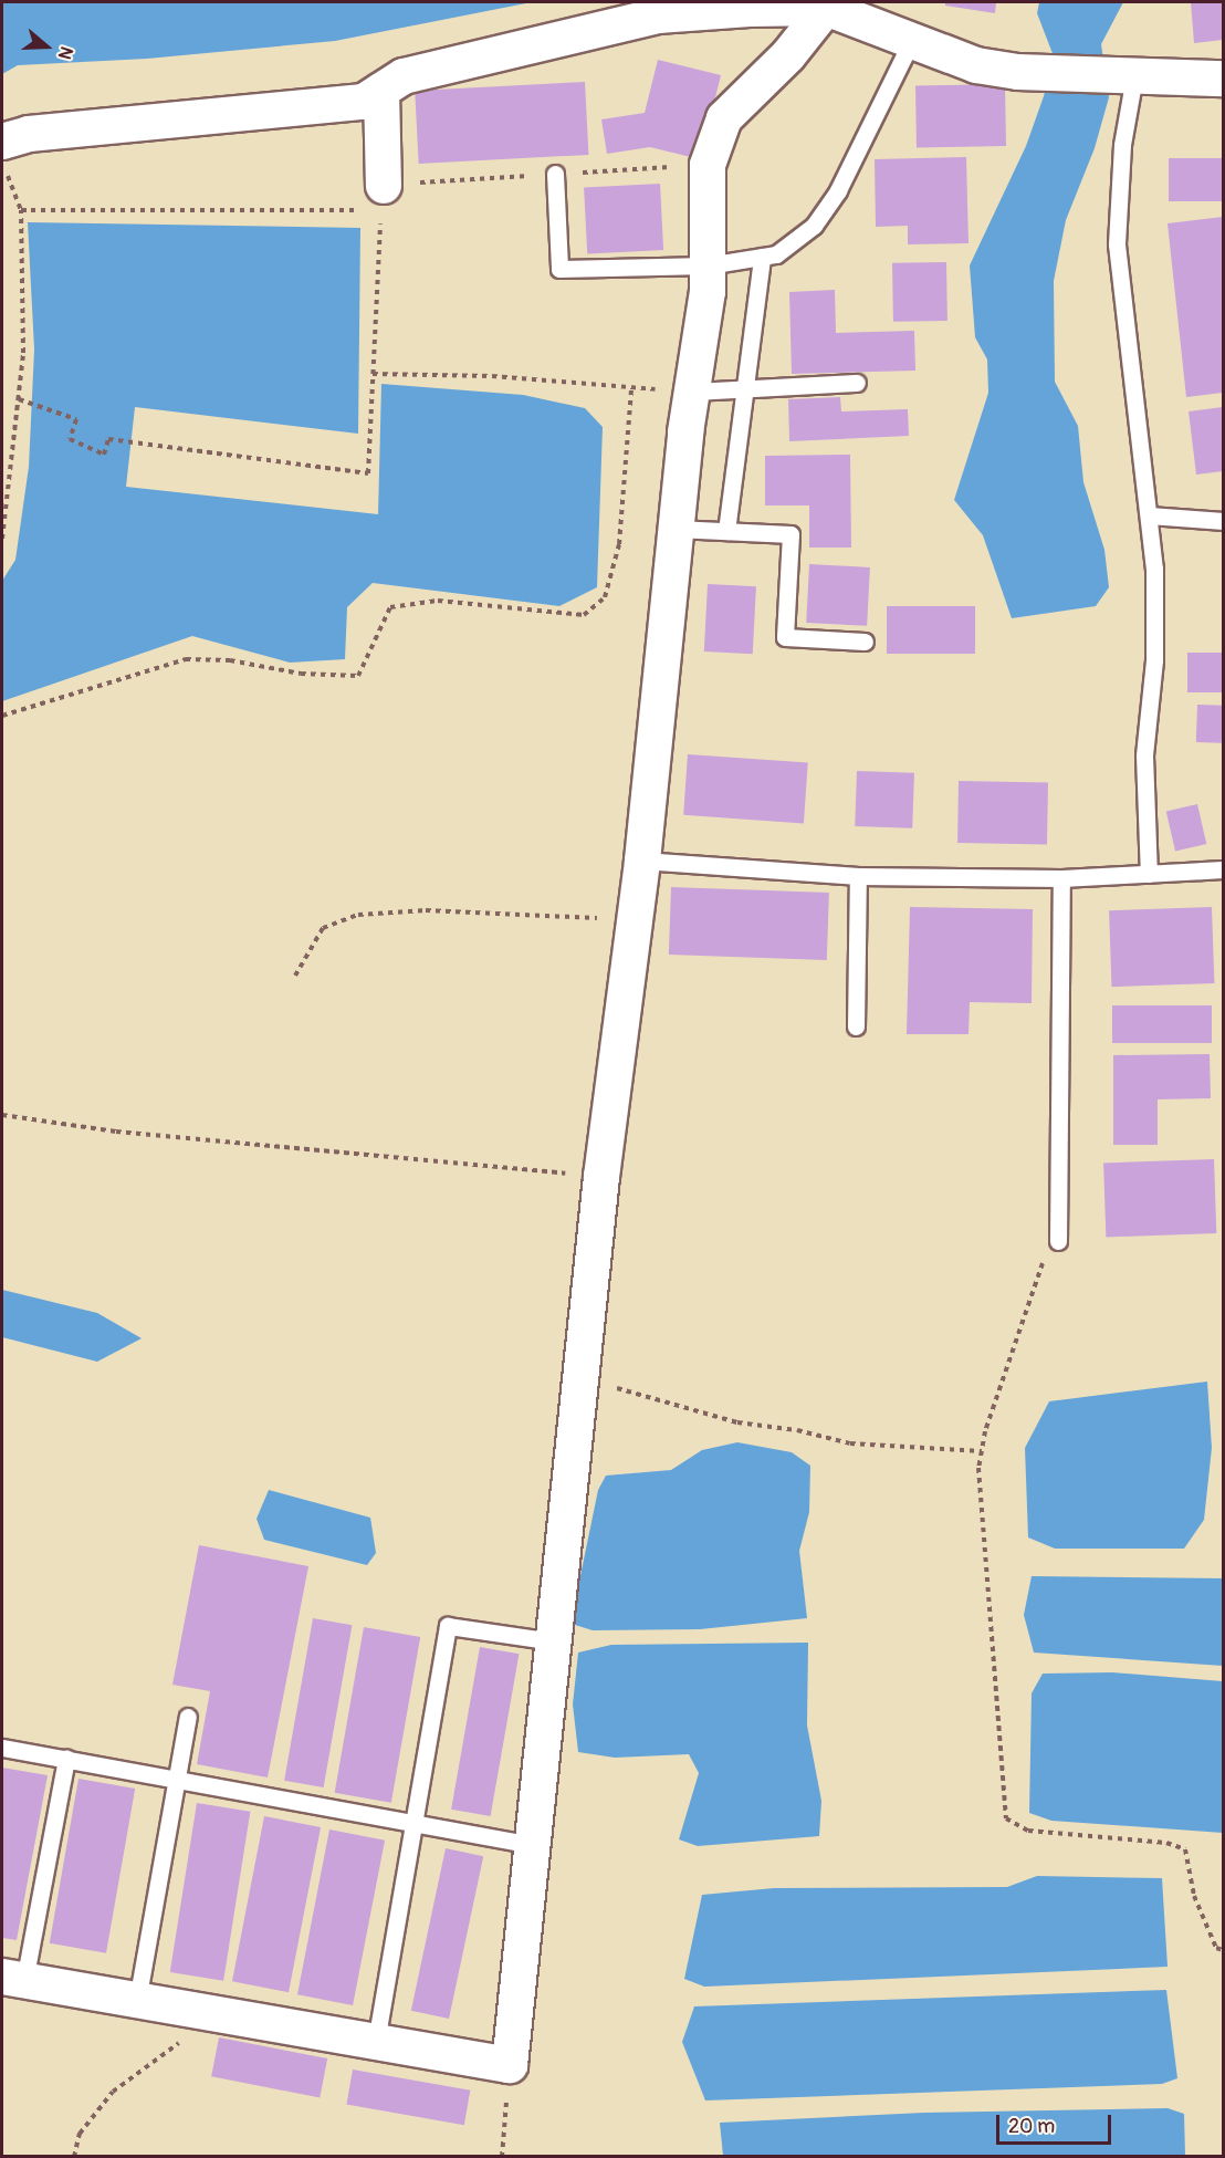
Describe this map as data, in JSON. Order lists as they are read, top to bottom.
{
  "scale_bar": "20 m",
  "north": "right"
}
